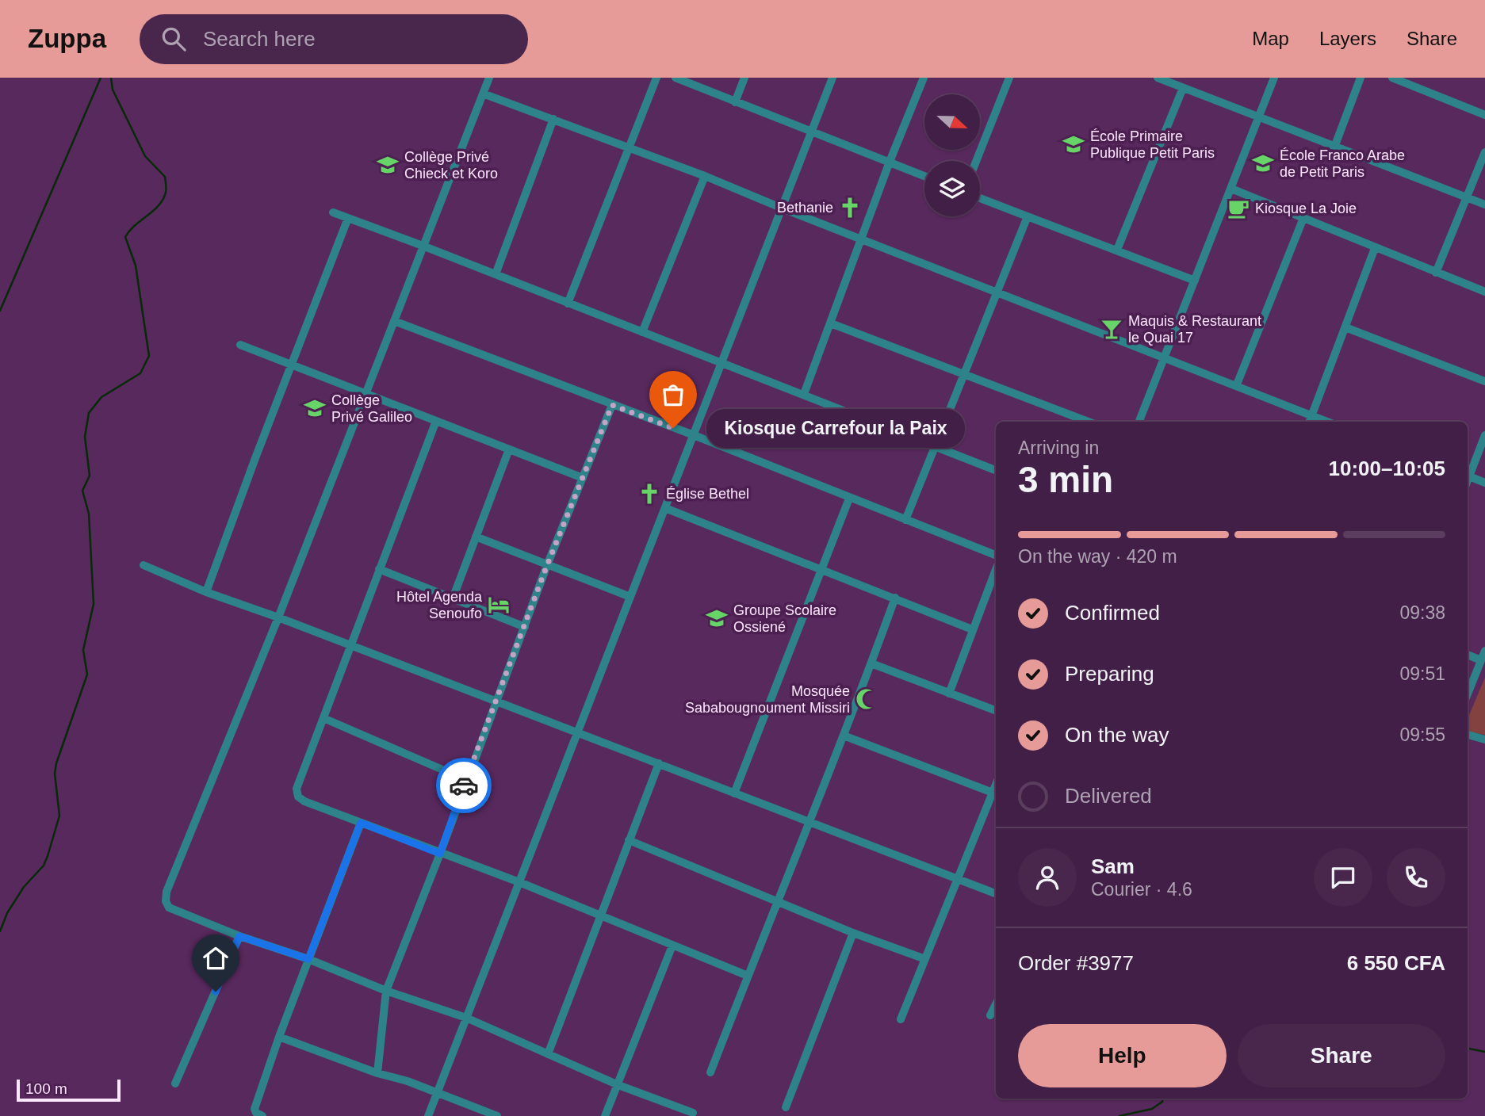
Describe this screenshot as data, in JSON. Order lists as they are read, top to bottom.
{
  "places": {
    "school or university": [
      "École Primaire Publique Petit Paris",
      "École Franco Arabe de Petit Paris",
      "Collège Privé Chieck et Koro",
      "Collège Privé Galileo",
      "Groupe Scolaire Ossiené"
    ],
    "church": ["Bethanie", "Église Bethel"],
    "cafe": ["Kiosque La Joie"],
    "bar": ["Maquis & Restaurant le Quai 17"],
    "other": ["Kiosque Carrefour la Paix"],
    "hotel": ["Hôtel Agenda Senoufo"],
    "mosque": ["Mosquée Sababougnoument Missiri"]
  },
  "scale_bar": "100 m",
  "north": "right",
  "page": {
    "header": "Zuppa",
    "search": "Search here",
    "nav": ["Map", "Layers", "Share"],
    "bubble": "Kiosque Carrefour la Paix",
    "heading": ["3 min", "Arriving in", "10:00–10:05"],
    "panel": [
      "Sam",
      "Courier · 4.6",
      "Order #3977",
      "6 550 CFA"
    ],
    "bar": "On the way · 420 m",
    "list": [
      ["Confirmed", "09:38"],
      ["Preparing", "09:51"],
      ["On the way", "09:55"],
      "Delivered"
    ],
    "buttons": ["Help", "Share"],
    "scale": "100 m"
  }
}
